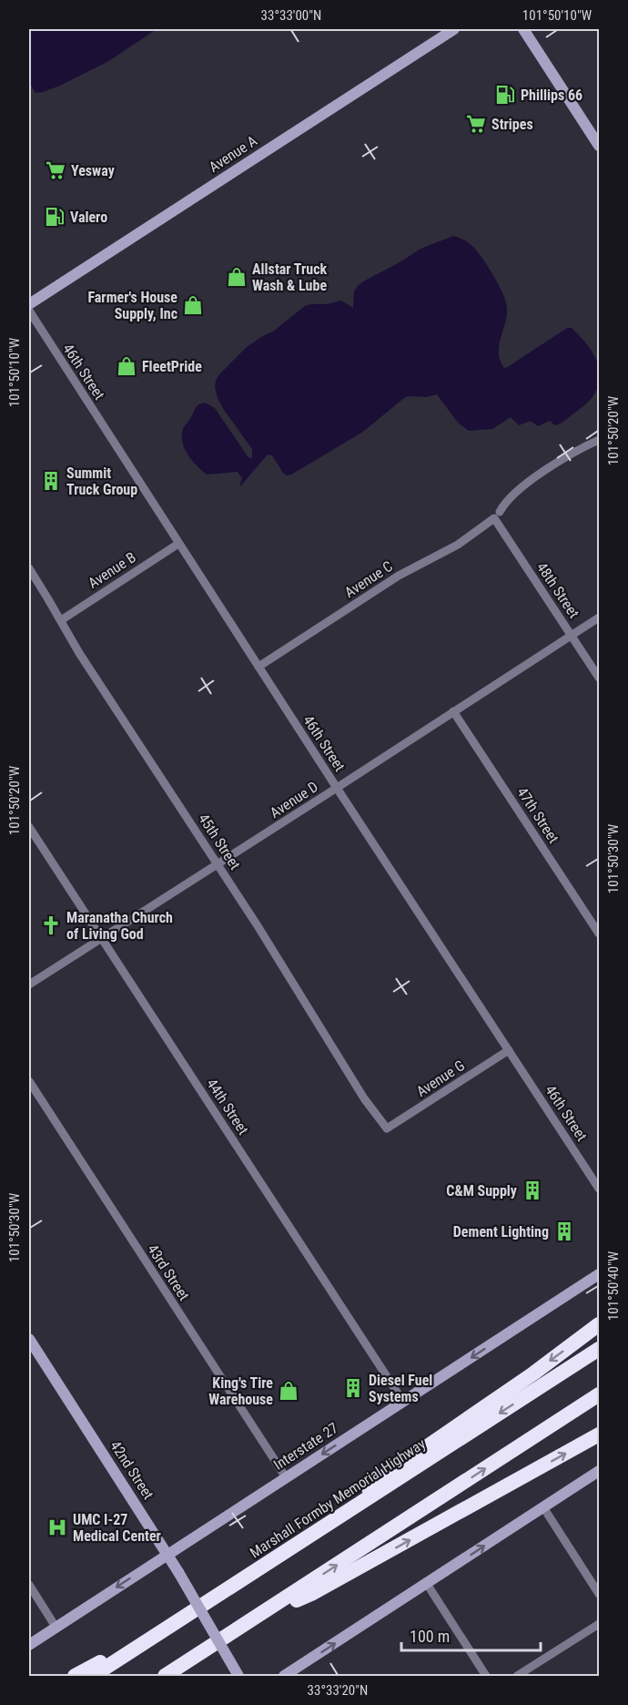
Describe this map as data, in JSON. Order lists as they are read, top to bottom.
{
  "streets": {
    "highway": ["Marshall Formby Memorial Highway"],
    "main road": ["Avenue A", "Interstate 27", "42nd Street"],
    "street": [
      "46th Street",
      "Avenue B",
      "Avenue C",
      "48th Street",
      "Avenue D",
      "47th Street",
      "45th Street",
      "Avenue G",
      "44th Street",
      "43rd Street"
    ]
  },
  "crossings": [
    ["46th Street", "Avenue B"],
    ["46th Street", "Avenue C"],
    ["46th Street", "Avenue D"],
    ["46th Street", "Avenue G"],
    ["Avenue B", "45th Street"],
    ["Avenue C", "48th Street"],
    ["48th Street", "Avenue D"],
    ["Avenue D", "47th Street"],
    ["Avenue D", "45th Street"],
    ["Avenue D", "44th Street"],
    ["45th Street", "Avenue G"],
    ["44th Street", "Interstate 27"],
    ["43rd Street", "Interstate 27"],
    ["Interstate 27", "42nd Street"]
  ],
  "one_way": ["Interstate 27"],
  "places": {
    "fuel station": ["Phillips 66", "Valero"],
    "supermarket": ["Stripes", "Yesway"],
    "shop": [
      "Allstar Truck Wash & Lube",
      "Farmer's House Supply, Inc",
      "FleetPride",
      "King's Tire Warehouse"
    ],
    "building": [
      "Summit Truck Group",
      "C&M Supply",
      "Dement Lighting",
      "Diesel Fuel Systems"
    ],
    "church": ["Maranatha Church of Living God"],
    "hospital": ["UMC I-27 Medical Center"]
  },
  "scale_bar": "100 m",
  "coordinates": [
    "33°33'00\"N",
    "101°50'10\"W",
    "101°50'20\"W",
    "101°50'30\"W",
    "101°50'40\"W",
    "33°33'20\"N"
  ]
}
